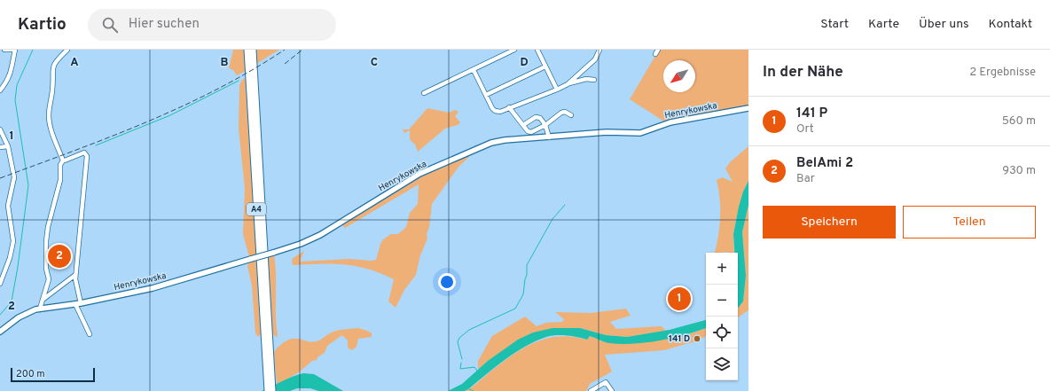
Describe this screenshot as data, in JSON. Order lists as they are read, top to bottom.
{
  "streets": {
    "highway": ["A4"],
    "main road": ["Henrykowska"]
  },
  "places": ["141 D"],
  "scale_bar": "200 m",
  "north": "bottom left",
  "page": {
    "header": "Kartio",
    "search": "Hier suchen",
    "nav": [
      "Start",
      "Karte",
      "Über uns",
      "Kontakt"
    ],
    "heading": ["In der Nähe", "2 Ergebnisse"],
    "list": [
      {
        "mark": "1",
        "name": "141 P",
        "note": "Ort",
        "value": "560 m"
      },
      {
        "mark": "2",
        "name": "BelAmi 2",
        "note": "Bar",
        "value": "930 m"
      }
    ],
    "buttons": ["Speichern", "Teilen"],
    "pins": ["2", "1"],
    "map_buttons": ["+", "−"],
    "scale": "200 m"
  },
  "grid": {
    "columns": [
      "A",
      "B",
      "C",
      "D"
    ],
    "rows": ["1", "2"]
  }
}
